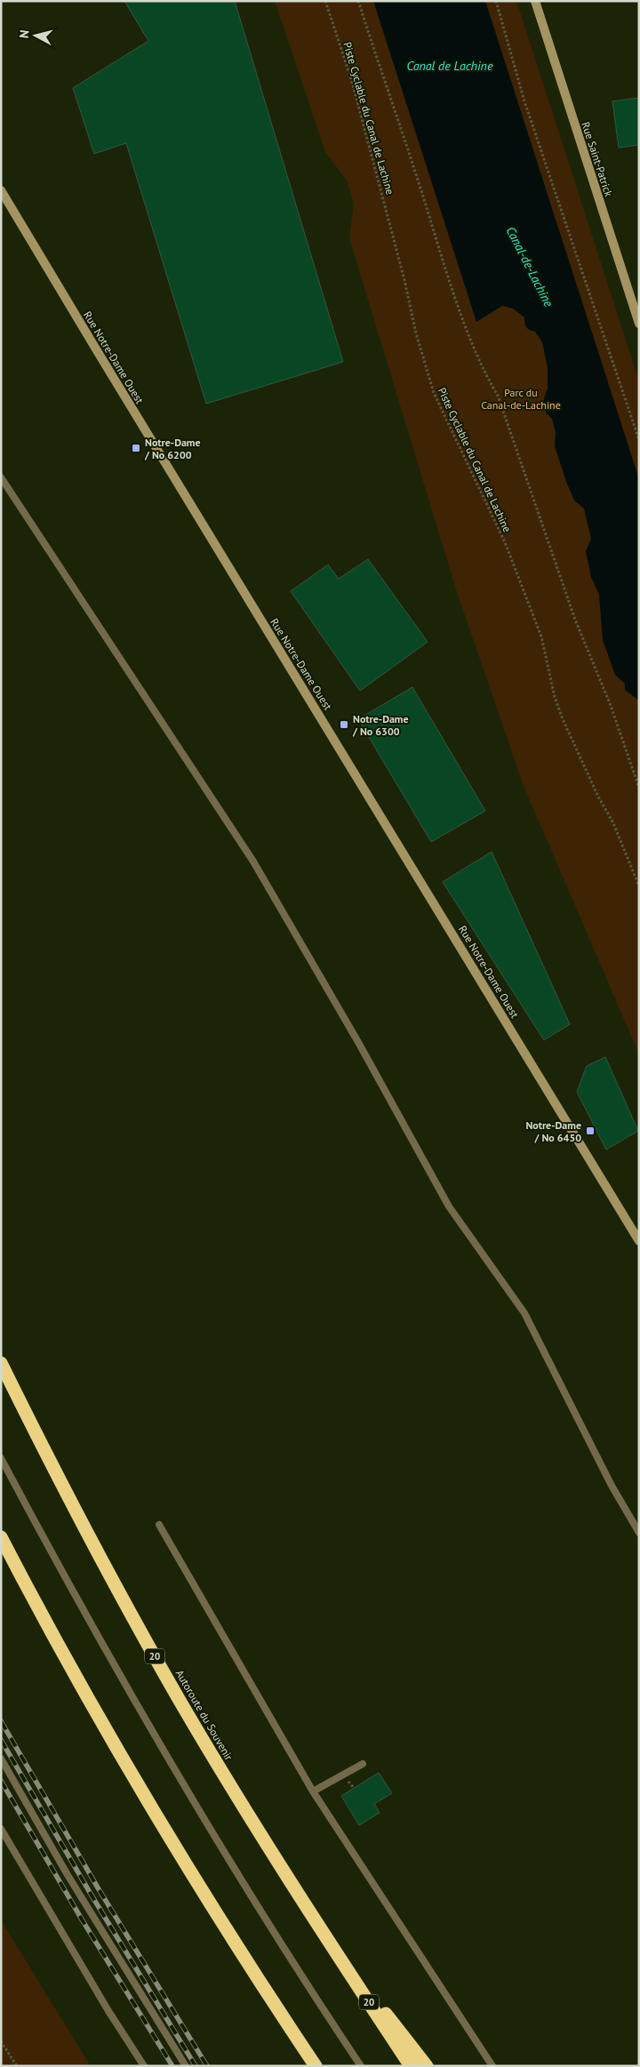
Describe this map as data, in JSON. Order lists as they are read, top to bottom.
{
  "streets": {
    "highway": ["20", "Autoroute du Souvenir"],
    "main road": ["Rue Saint-Patrick", "Rue Notre-Dame Ouest"],
    "path": ["Piste Cyclable du Canal de Lachine"]
  },
  "water": ["Canal de Lachine", "Canal-de-Lachine"],
  "parks": ["Parc du Canal-de-Lachine"],
  "places": {
    "transit": ["Notre-Dame / No 6200", "Notre-Dame / No 6300", "Notre-Dame / No 6450"]
  },
  "north": "left"
}
